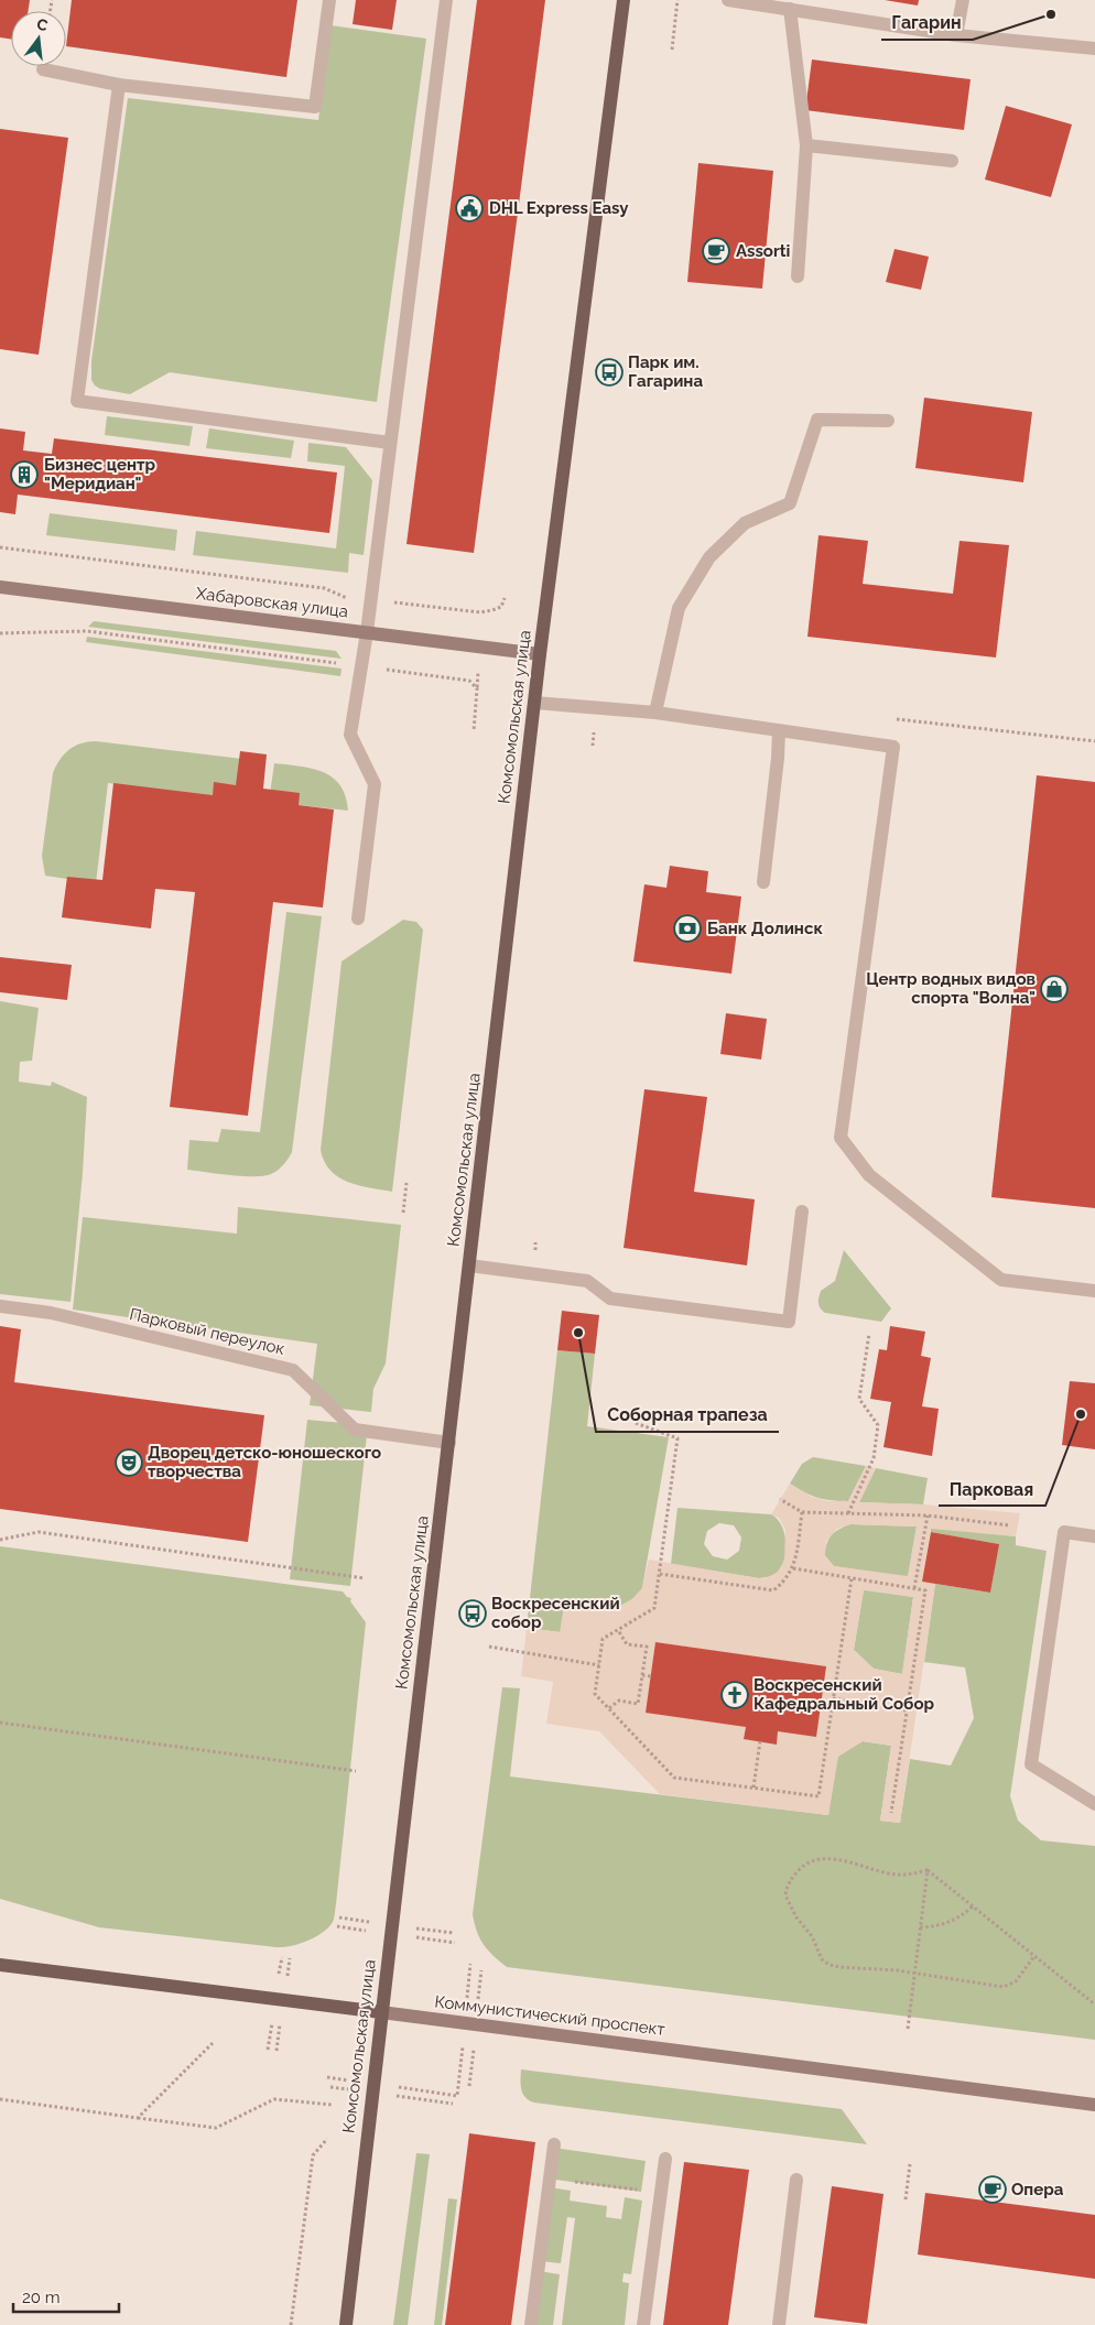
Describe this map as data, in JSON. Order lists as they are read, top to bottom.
{
  "streets": {
    "main road": ["Хабаровская улица", "Комсомольская улица", "Коммунистический проспект"],
    "street": ["Парковый переулок"]
  },
  "crossings": [
    ["Хабаровская улица", "Комсомольская улица"],
    ["Комсомольская улица", "Парковый переулок"],
    ["Комсомольская улица", "Коммунистический проспект"]
  ],
  "places": {
    "other": ["Гагарин", "Соборная трапеза", "Парковая"],
    "public building": ["DHL Express Easy"],
    "cafe": ["Assorti", "Опера"],
    "bus stop": ["Парк им. Гагарина", "Воскресенский собор"],
    "building": ["Бизнес центр \"Меридиан\""],
    "bank": ["Банк Долинск"],
    "shop": ["Центр водных видов спорта \"Волна\""],
    "theatre": ["Дворец детско-юношеского творчества"],
    "church": ["Воскресенский Кафедральный Собор"]
  },
  "scale_bar": "20 m",
  "north": "top"
}
